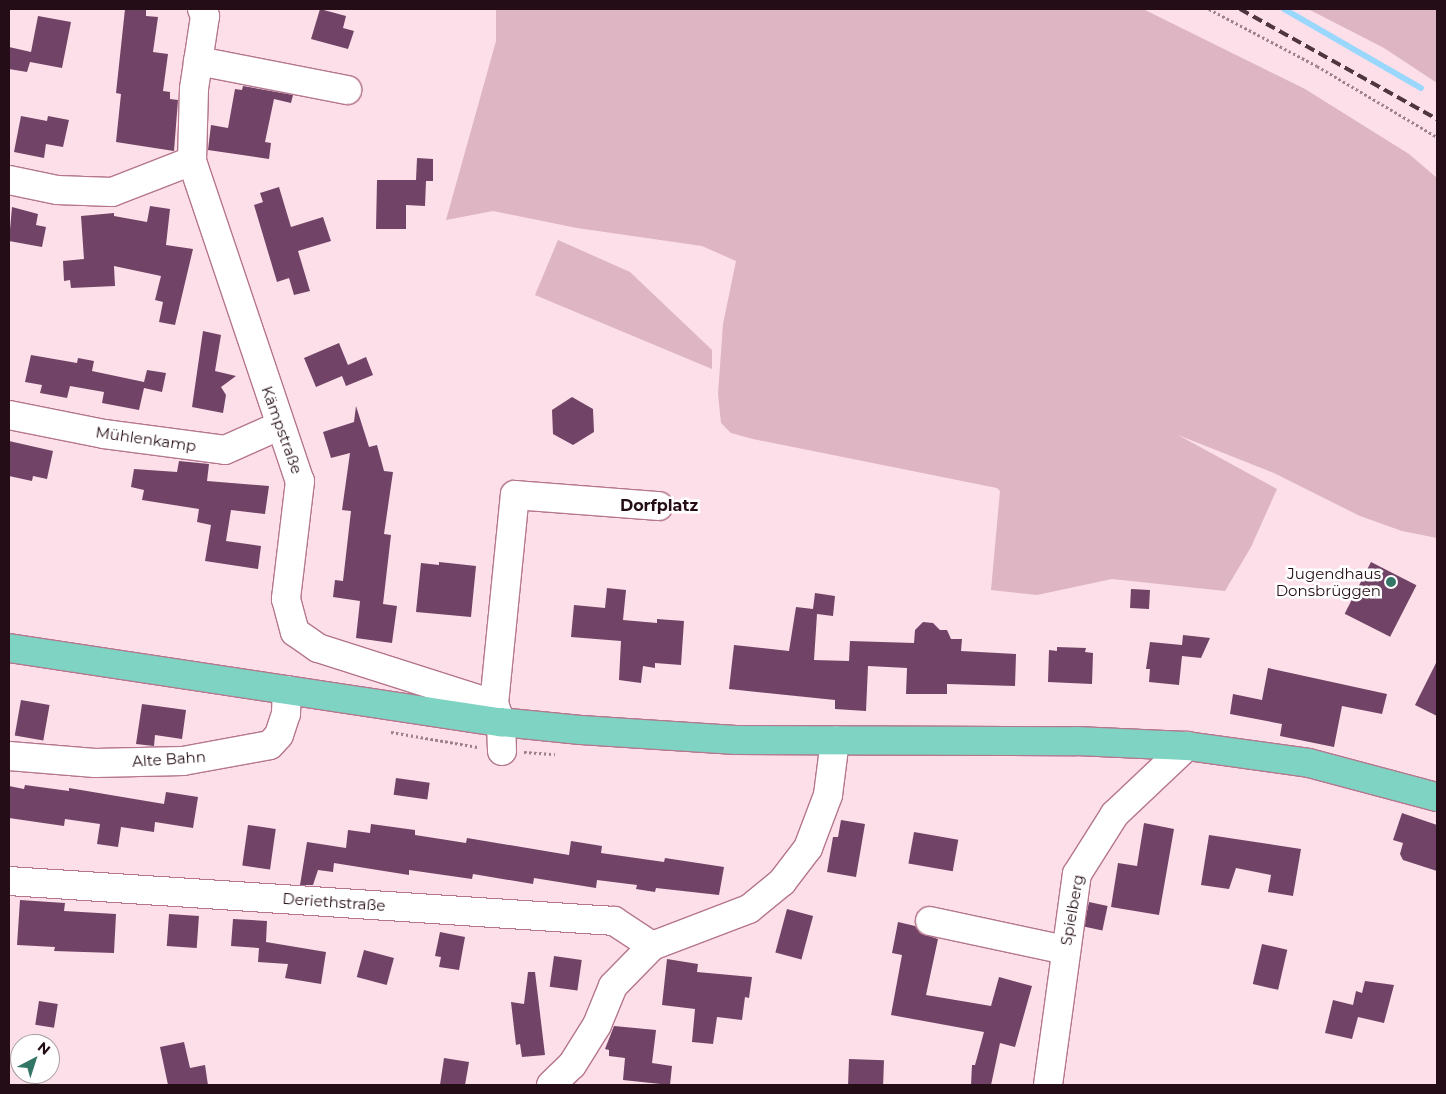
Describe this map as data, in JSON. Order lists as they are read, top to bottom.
{
  "streets": {
    "street": [
      "Kämpstraße",
      "Mühlenkamp",
      "Alte Bahn",
      "Deriethstraße",
      "Spielberg"
    ]
  },
  "crossings": [
    ["Kämpstraße", "Mühlenkamp"]
  ],
  "districts": ["Dorfplatz"],
  "places": ["Jugendhaus Donsbrüggen"],
  "north": "top right"
}
